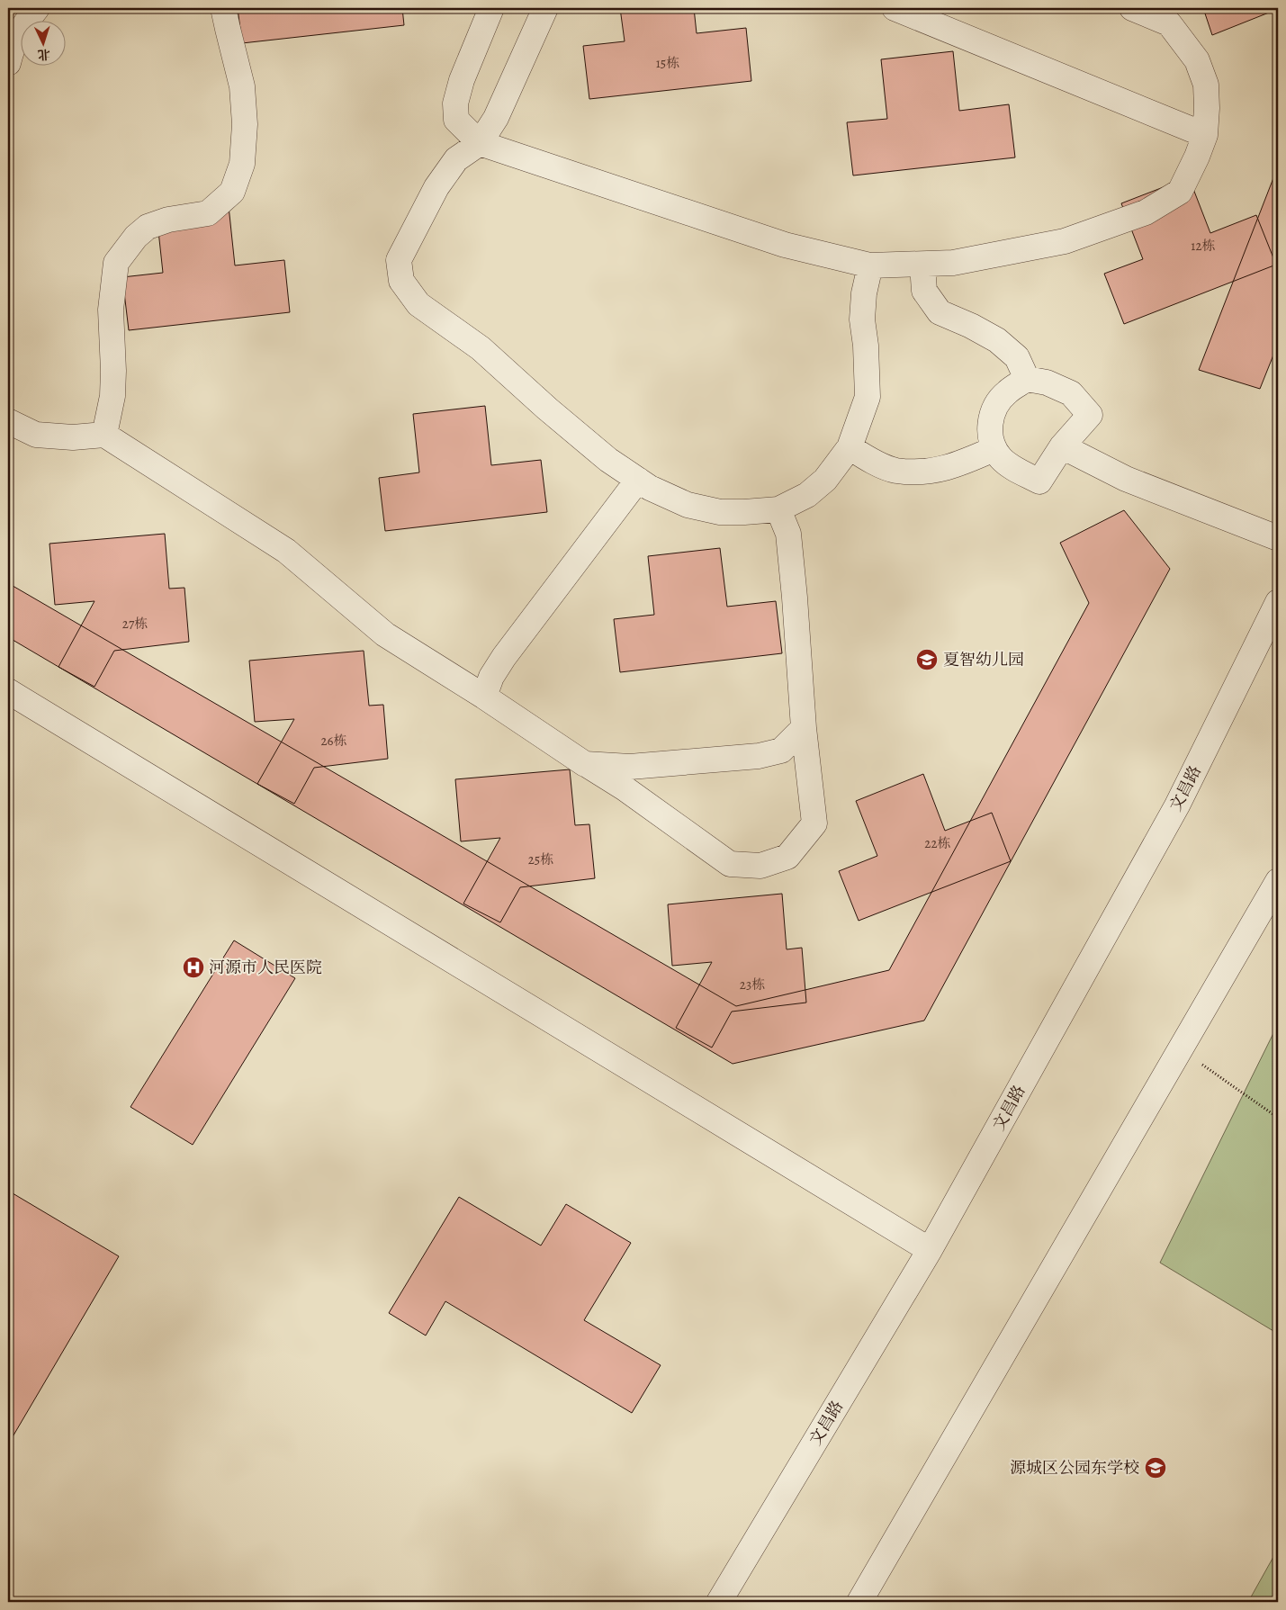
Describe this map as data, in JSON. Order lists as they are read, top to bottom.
{
  "streets": {
    "street": ["文昌路"]
  },
  "places": {
    "school or university": ["夏智幼儿园", "源城区公园东学校"],
    "hospital": ["河源市人民医院"]
  },
  "house_numbers": [
    "15栋",
    "12栋",
    "27栋",
    "26栋",
    "22栋",
    "25栋",
    "23栋"
  ],
  "north": "bottom"
}
